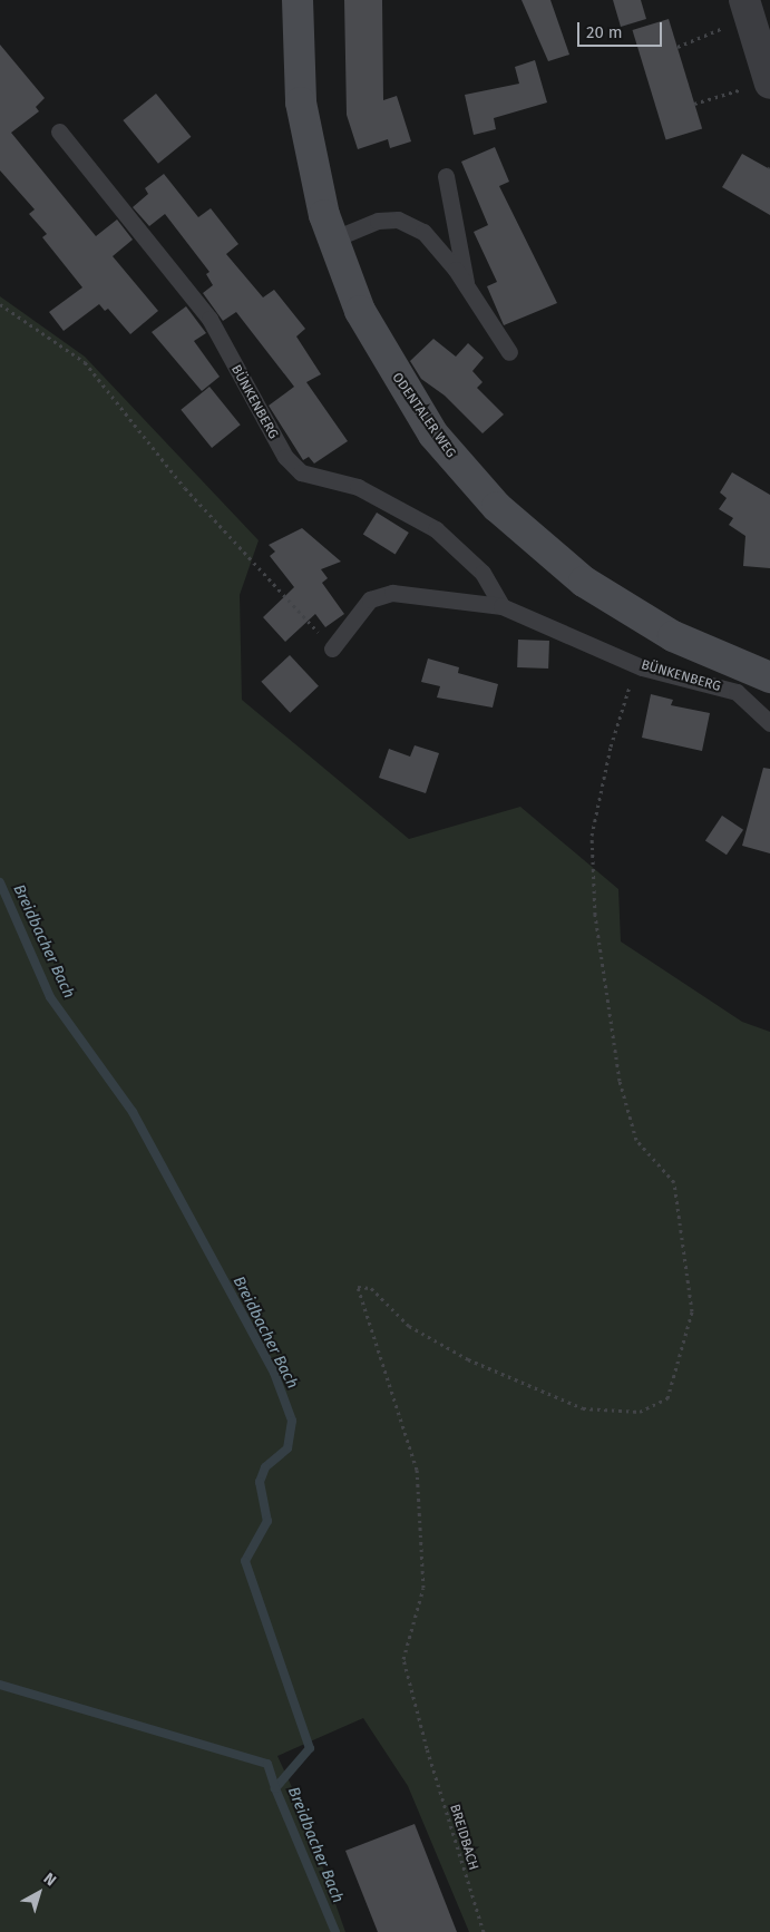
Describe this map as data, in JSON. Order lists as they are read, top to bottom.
{
  "streets": {
    "main road": ["ODENTALER WEG"],
    "lane": ["BÜNKENBERG"],
    "path": ["BREIDBACH"]
  },
  "crossings": [
    ["BÜNKENBERG", "ODENTALER WEG"],
    ["BÜNKENBERG", "BREIDBACH"]
  ],
  "water": ["Breidbacher Bach"],
  "scale_bar": "20 m",
  "north": "top right"
}
